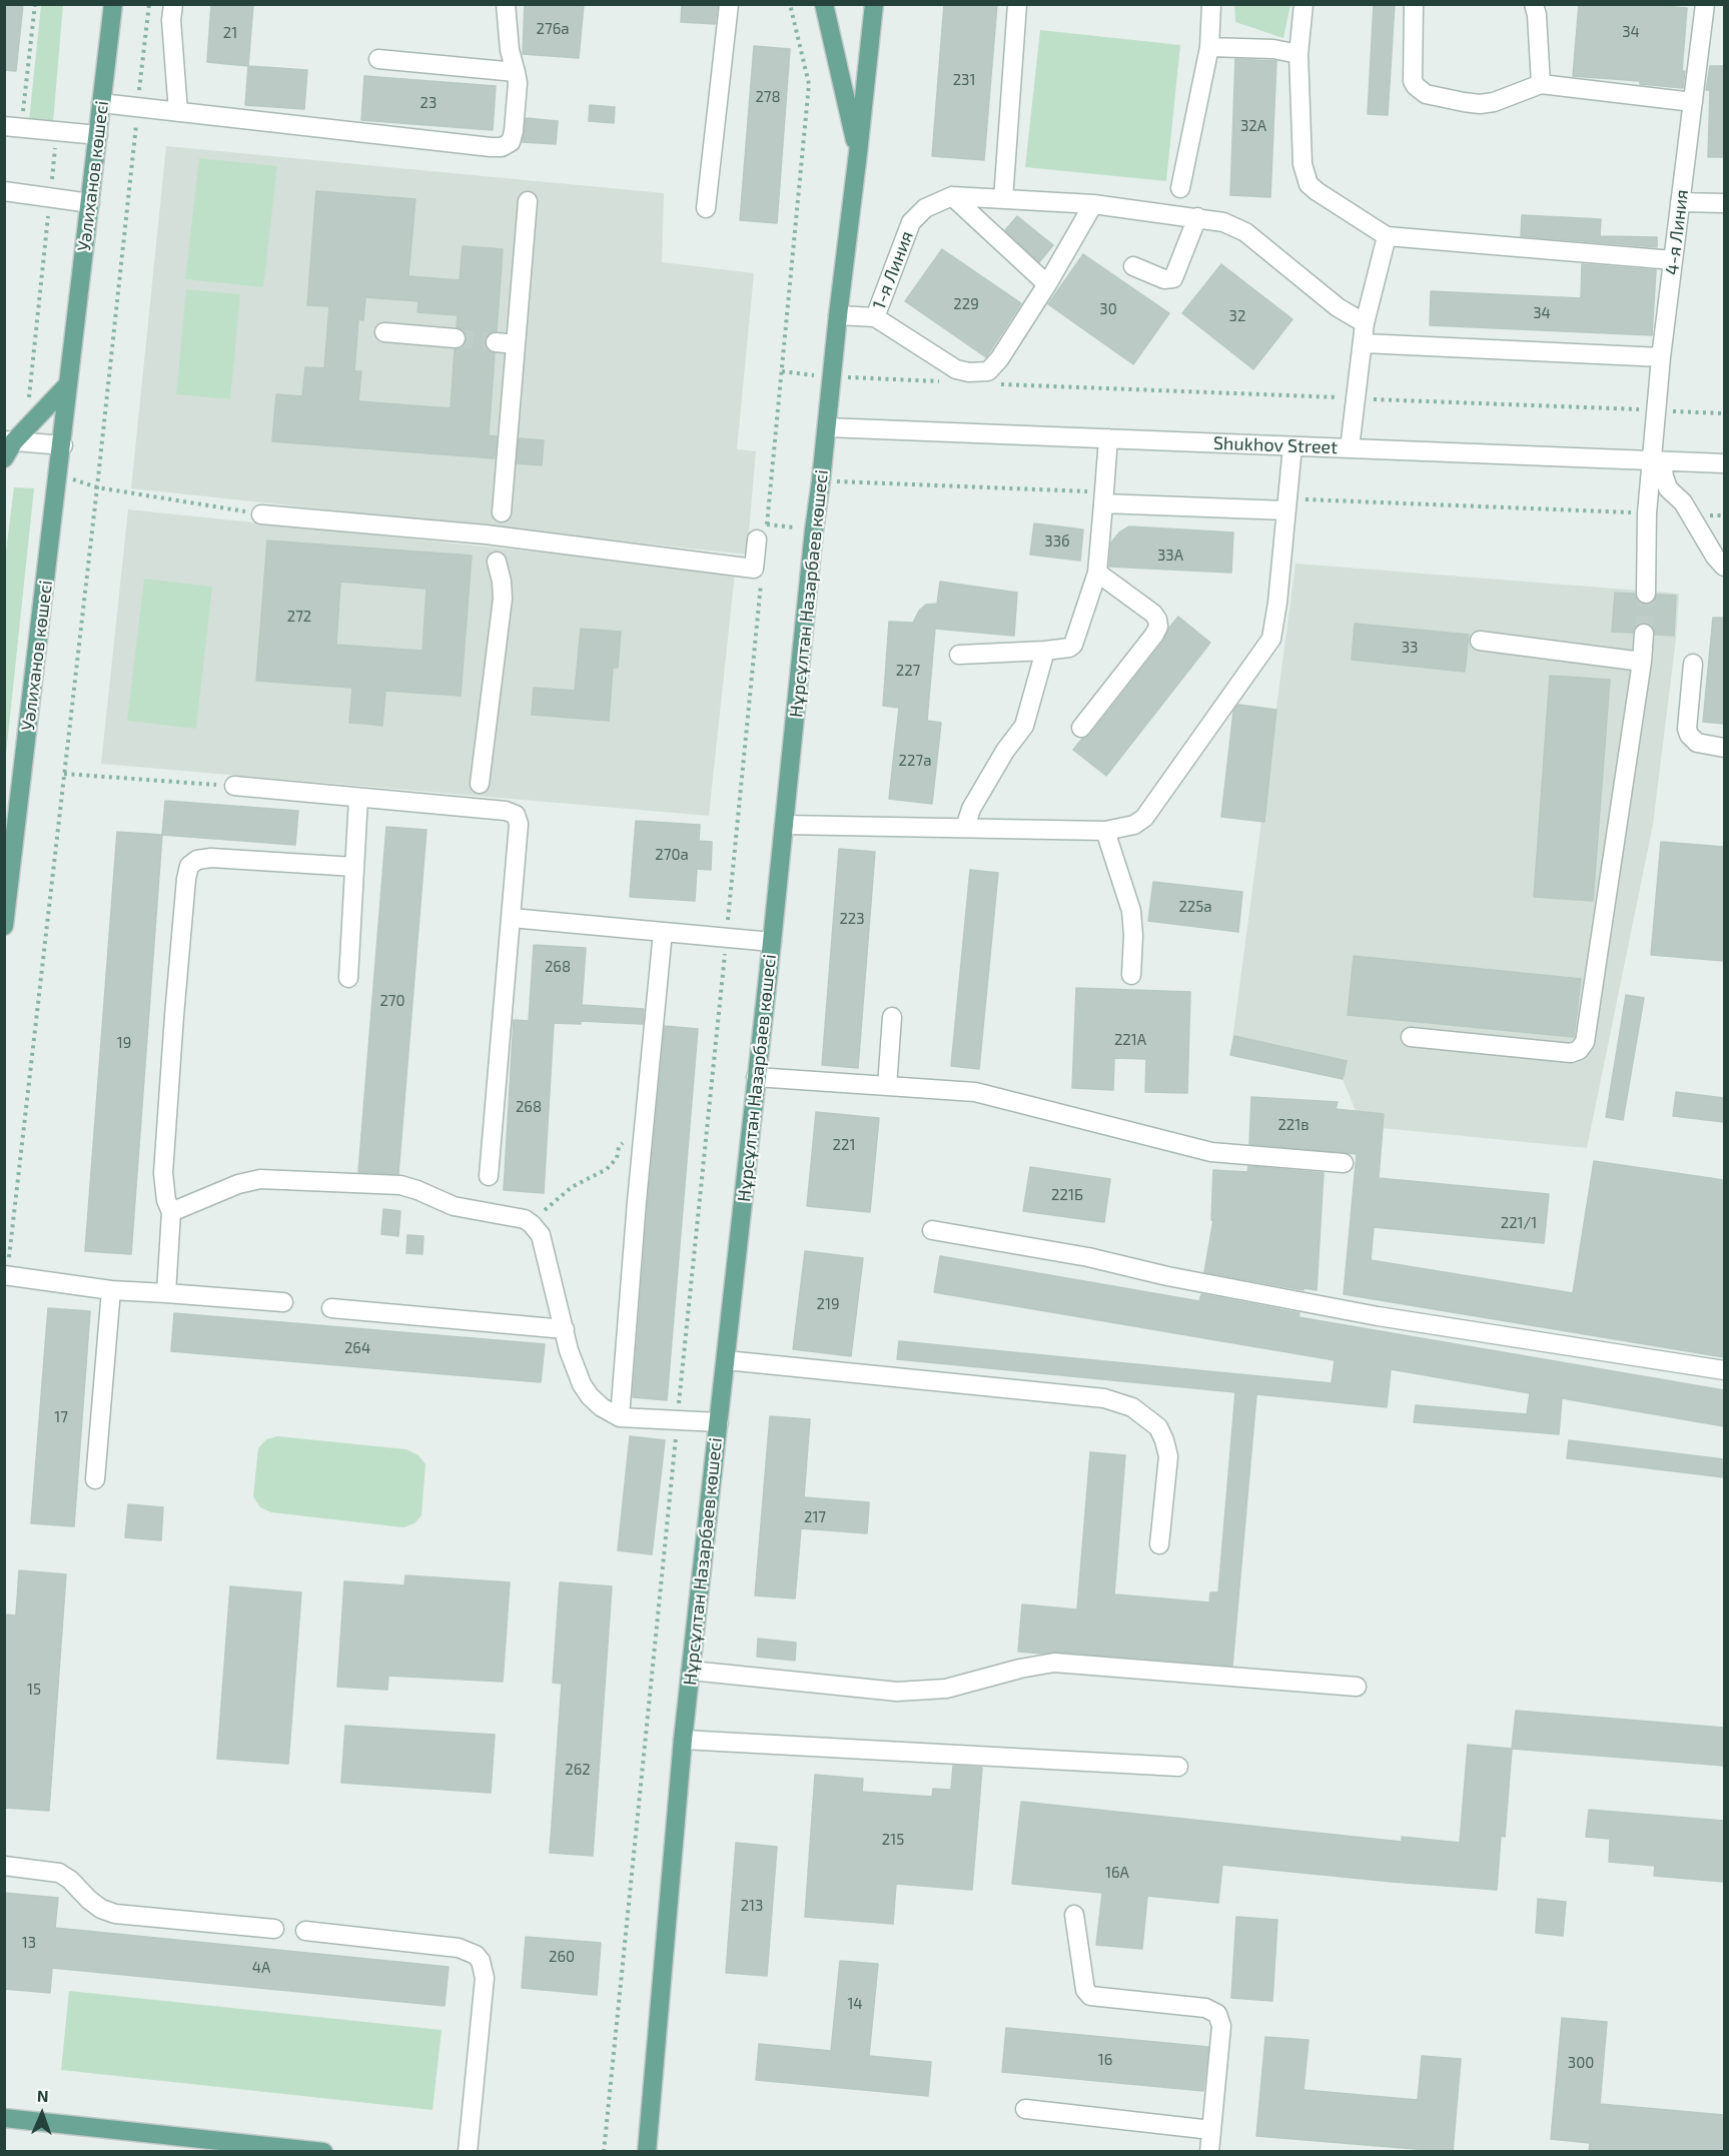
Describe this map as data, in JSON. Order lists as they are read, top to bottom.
{
  "streets": {
    "main road": ["Уәлиханов көшесі", "Нұрсұлтан Назарбаев көшесі"],
    "street": ["4-я Линия", "1-я Линия", "Shukhov Street"]
  },
  "crossings": [
    ["4-я Линия", "Shukhov Street"],
    ["1-я Линия", "Нұрсұлтан Назарбаев көшесі"],
    ["Shukhov Street", "Нұрсұлтан Назарбаев көшесі"]
  ],
  "house_numbers": [
    "276а",
    "34",
    "21",
    "231",
    "278",
    "23",
    "32А",
    "229",
    "30",
    "34",
    "32",
    "33б",
    "33А",
    "272",
    "33",
    "227",
    "227а",
    "270а",
    "225а",
    "223",
    "268",
    "270",
    "221А",
    "19",
    "268",
    "221в",
    "221",
    "221Б",
    "221/1",
    "219",
    "264",
    "17",
    "217",
    "15",
    "262",
    "215",
    "16А",
    "213",
    "13",
    "260",
    "4А",
    "14",
    "16",
    "300"
  ],
  "north": "top"
}
